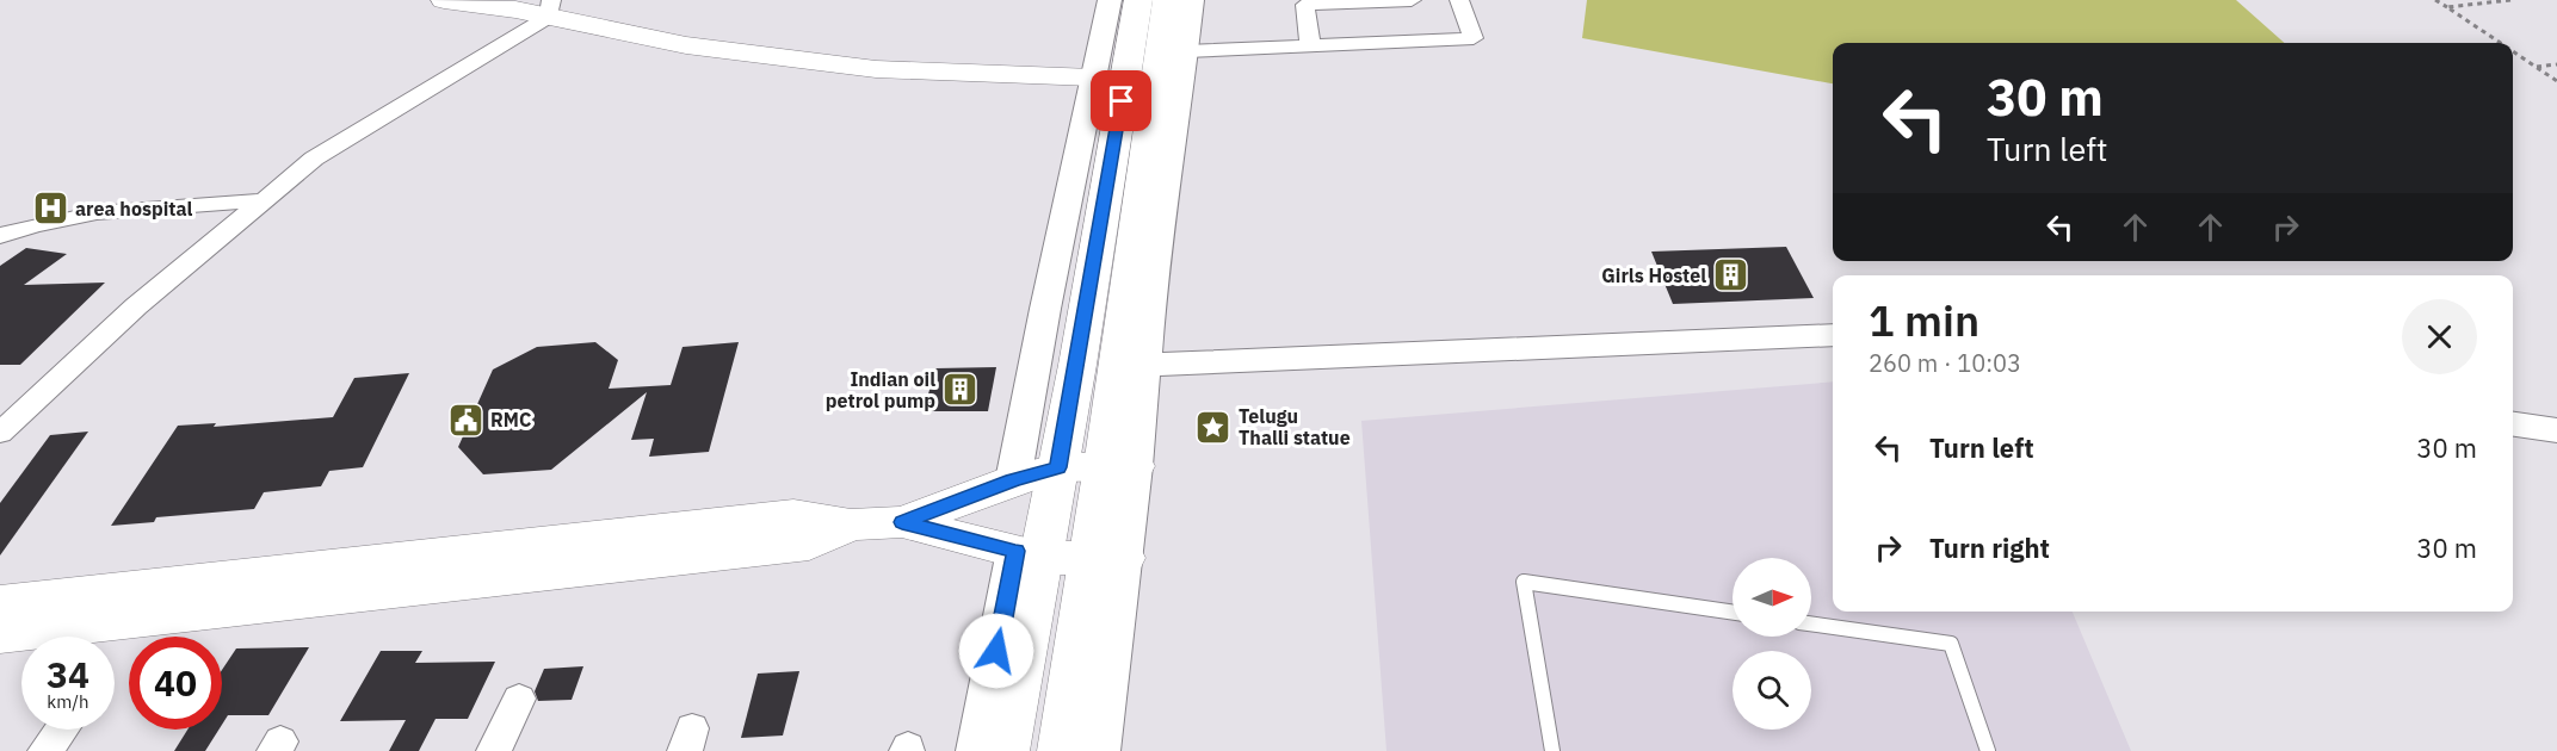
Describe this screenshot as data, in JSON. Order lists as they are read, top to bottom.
{
  "places": {
    "hospital": ["area hospital"],
    "building": ["Girls Hostel", "Indian oil petrol pump"],
    "public building": ["RMC"],
    "place": ["Telugu Thalli statue"]
  },
  "north": "right",
  "page": {
    "turn": ["30 m", "Turn left"],
    "heading": ["1 min", "260 m · 10:03"],
    "list": [
      {
        "name": "Turn left",
        "value": "30 m"
      },
      {
        "name": "Turn right",
        "value": "30 m"
      }
    ],
    "speed": "34 km/h",
    "limit": "40"
  }
}
